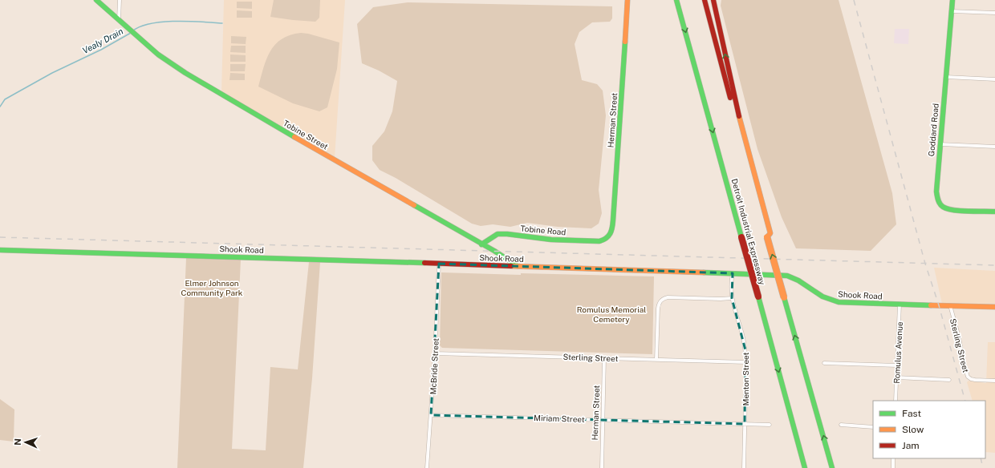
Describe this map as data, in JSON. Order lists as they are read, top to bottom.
{
  "streets": {
    "main road": [
      "Herman Street",
      "Goddard Road",
      "Tobine Street",
      "Tobine Road",
      "Detroit Industrial Expressway",
      "Shook Road"
    ],
    "street": [
      "Sterling Street",
      "Romulus Avenue",
      "McBride Street",
      "Menton Street",
      "Miriam Street"
    ]
  },
  "crossings": [
    ["Herman Street", "Tobine Road"],
    ["Herman Street", "Sterling Street"],
    ["Herman Street", "Miriam Street"],
    ["Tobine Street", "Tobine Road"],
    ["Tobine Street", "Shook Road"],
    ["Shook Road", "Sterling Street"],
    ["Shook Road", "Romulus Avenue"],
    ["Shook Road", "McBride Street"],
    ["Shook Road", "Menton Street"],
    ["Sterling Street", "McBride Street"],
    ["Sterling Street", "Menton Street"],
    ["McBride Street", "Miriam Street"],
    ["Menton Street", "Miriam Street"]
  ],
  "water": ["Vealy Drain"],
  "parks": ["Elmer Johnson Community Park", "Romulus Memorial Cemetery"],
  "legend": ["Fast", "Slow", "Jam"],
  "north": "left"
}
